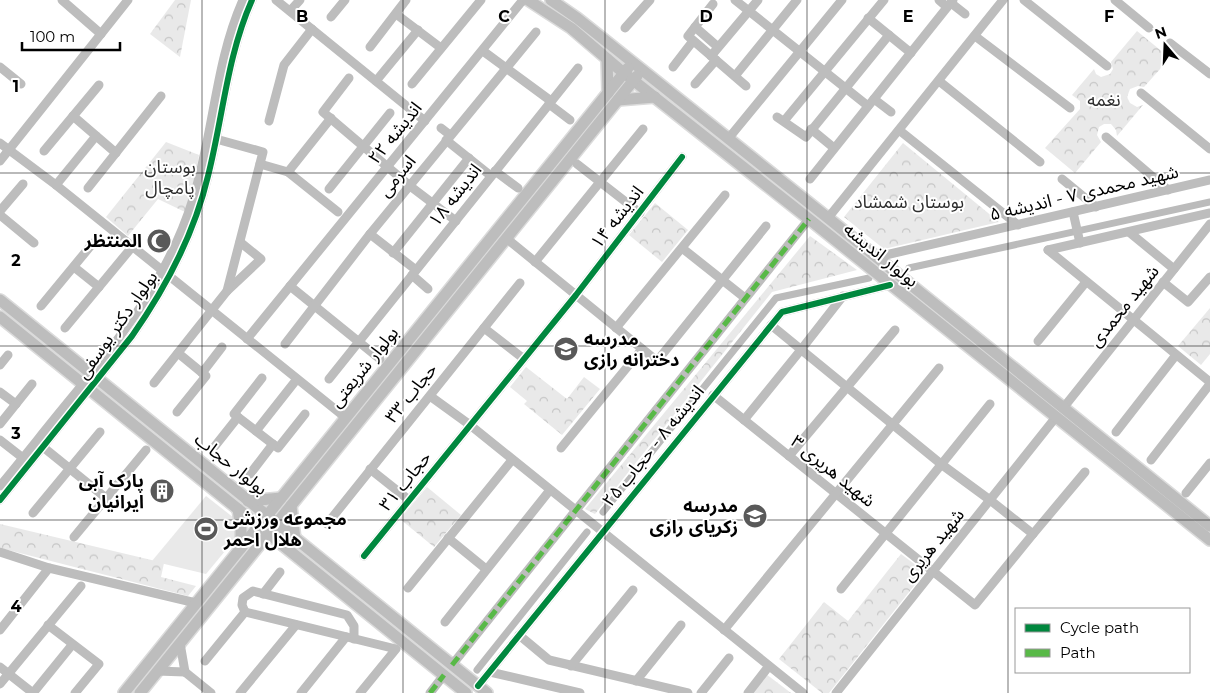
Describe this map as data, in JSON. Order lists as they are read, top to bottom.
{
  "streets": {
    "main road": ["بولوار اندیشه", "بولوار شریعتی", "بولوار حجاب"],
    "street": [
      "اندیشه ۲۲",
      "اسرمی",
      "شهید محمدی ۷ - اندیشه ۵",
      "اندیشه ۱۸",
      "اندیشه ۱۴",
      "شهید محمدی",
      "بولوار دکتر یوسفی",
      "حجاب ۳۳",
      "اندیشه ۸ - حجاب ۲۵",
      "شهید هریری ۳",
      "حجاب ۳۱",
      "شهید هریری"
    ]
  },
  "crossings": [
    ["شهید محمدی ۷ - اندیشه ۵", "بولوار اندیشه"],
    ["اندیشه ۱۴", "حجاب ۳۱"],
    ["بولوار اندیشه", "شهید محمدی"],
    ["بولوار اندیشه", "بولوار شریعتی"],
    ["بولوار اندیشه", "اندیشه ۸ - حجاب ۲۵"],
    ["بولوار اندیشه", "شهید هریری"],
    ["بولوار دکتر یوسفی", "بولوار حجاب"],
    ["بولوار شریعتی", "بولوار حجاب"],
    ["اندیشه ۸ - حجاب ۲۵", "بولوار حجاب"],
    ["اندیشه ۸ - حجاب ۲۵", "شهید هریری ۳"],
    ["شهید هریری ۳", "شهید هریری"]
  ],
  "parks": ["نغمه", "بوستان پامچال", "بوستان شمشاد"],
  "places": {
    "mosque": ["المنتظر"],
    "school or university": ["مدرسه دخترانه رازی", "مدرسه زکریای رازی"],
    "building": ["پارک آبی ایرانیان"],
    "sports": ["مجموعه ورزشی هلال احمر"]
  },
  "legend": ["Cycle path", "Path"],
  "scale_bar": "100 m",
  "north": "top",
  "grid": {
    "columns": [
      "B",
      "C",
      "D",
      "E",
      "F"
    ],
    "rows": [
      "1",
      "2",
      "3",
      "4"
    ]
  }
}
